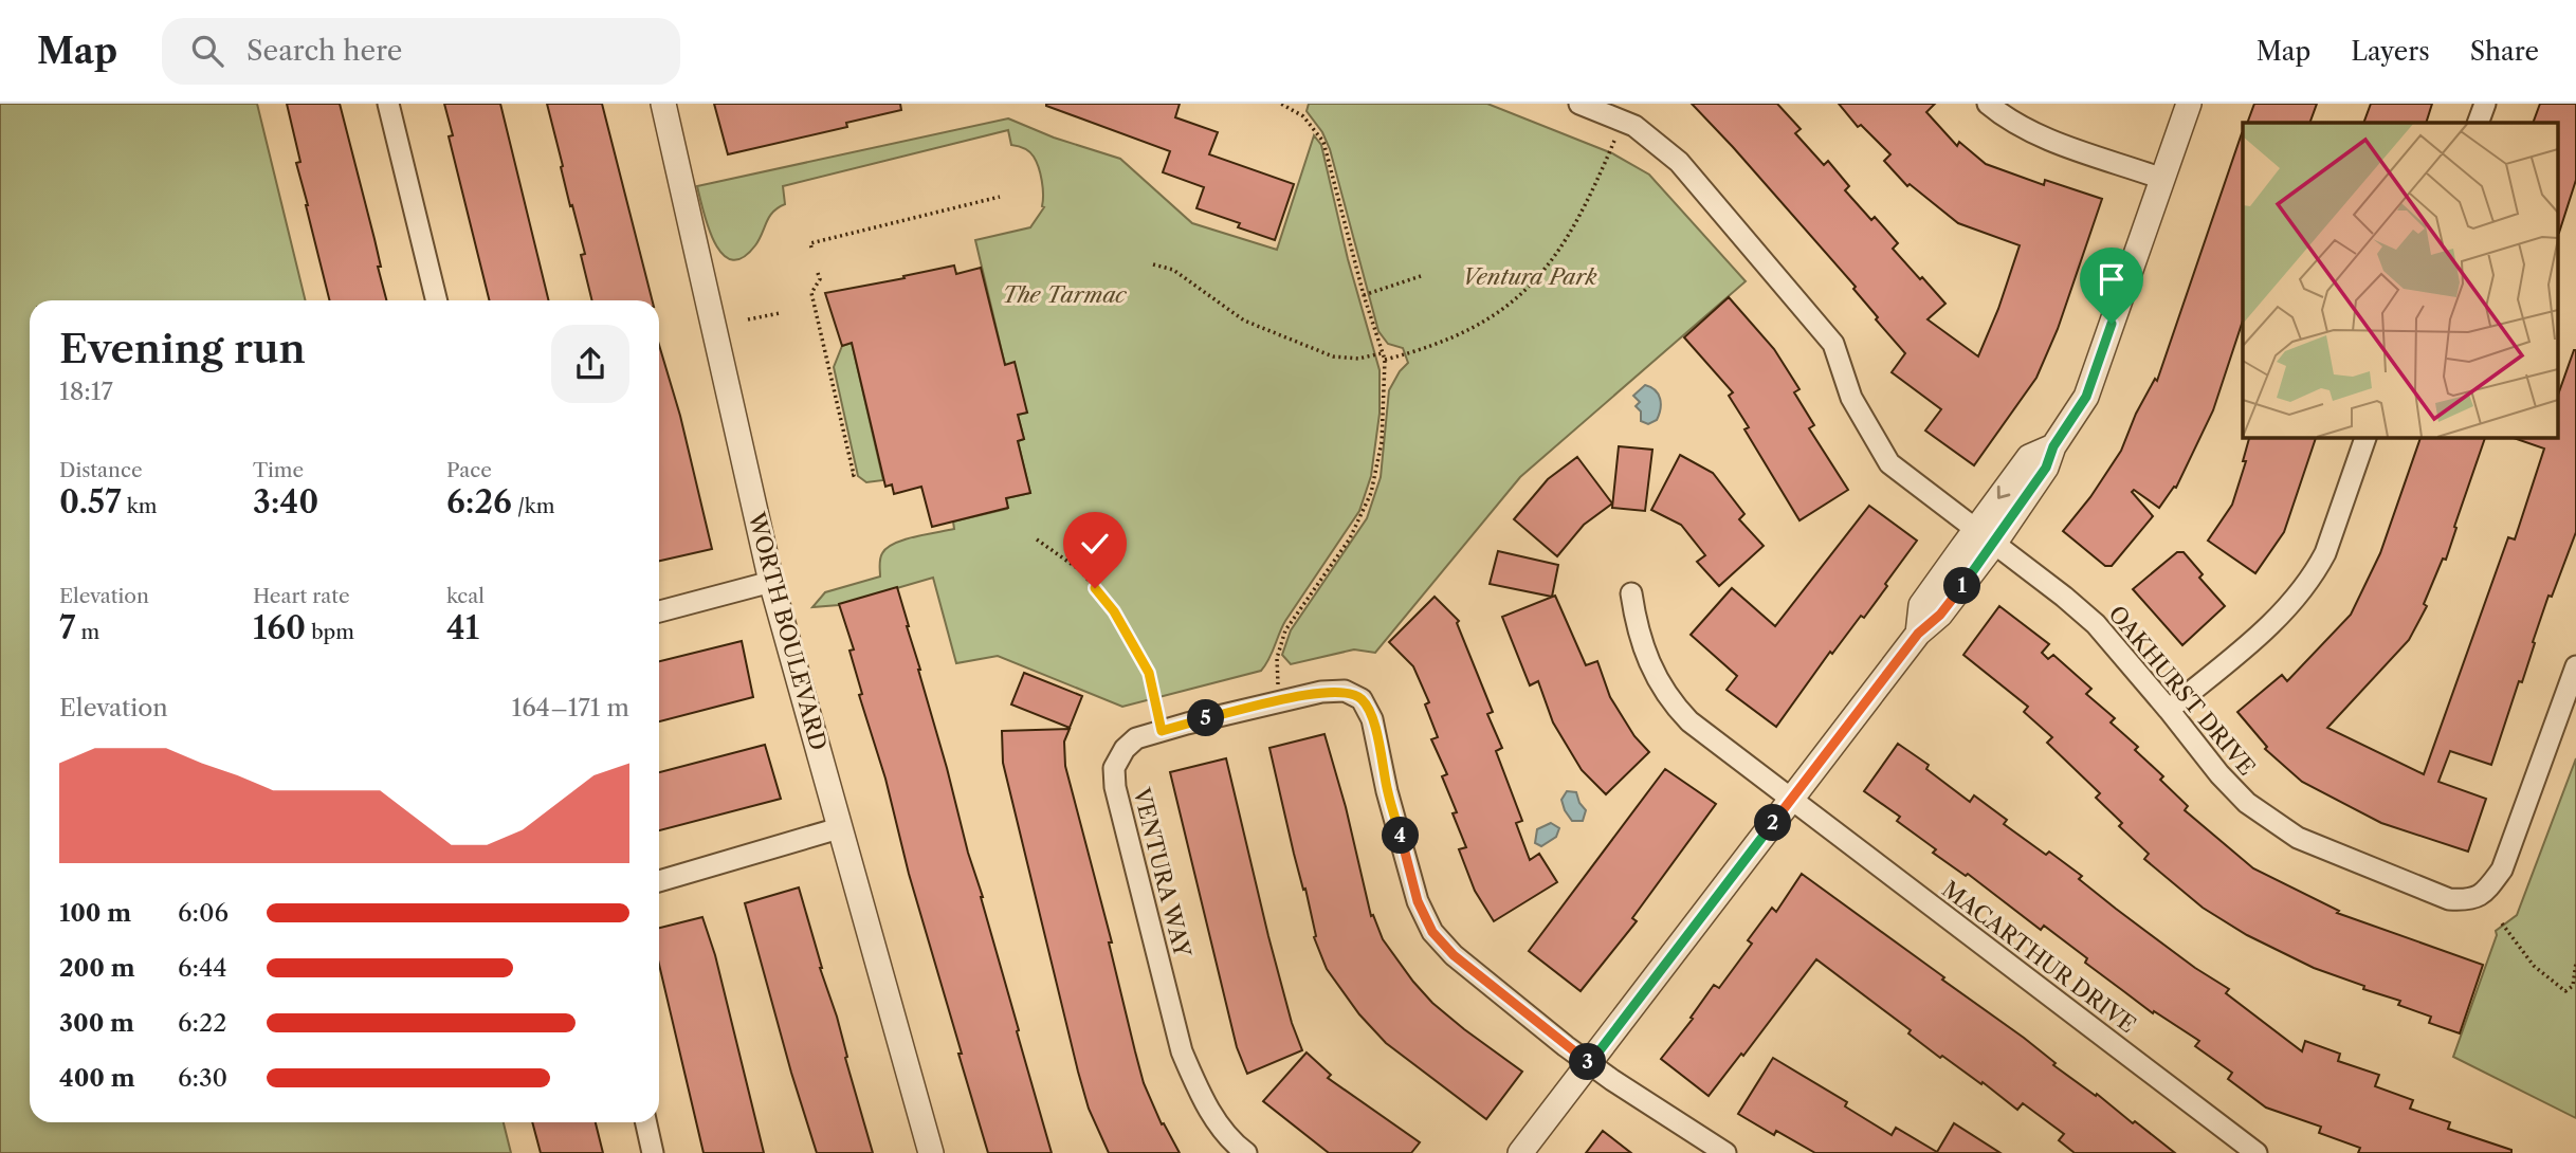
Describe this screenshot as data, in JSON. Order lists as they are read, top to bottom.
{
  "streets": {
    "street": [
      "WORTH BOULEVARD",
      "OAKHURST DRIVE",
      "VENTURA WAY",
      "MACARTHUR DRIVE"
    ]
  },
  "parks": ["Ventura Park", "The Tarmac"],
  "page": {
    "header": "Map",
    "search": "Search here",
    "nav": ["Map", "Layers", "Share"],
    "heading": ["Evening run", "18:17"],
    "stats": [
      ["Distance", "0.57 km"],
      ["Time", "3:40"],
      ["Pace", "6:26 /km"],
      ["Elevation", "7 m"],
      ["Heart rate", "160 bpm"],
      ["kcal", "41"]
    ],
    "pins": [
      "1",
      "5",
      "2",
      "4",
      "3"
    ],
    "chart": ["Elevation", "164–171 m"],
    "list": [
      {
        "name": "100 m",
        "note": "6:06"
      },
      {
        "name": "200 m",
        "note": "6:44"
      },
      {
        "name": "300 m",
        "note": "6:22"
      },
      {
        "name": "400 m",
        "note": "6:30"
      }
    ]
  }
}
